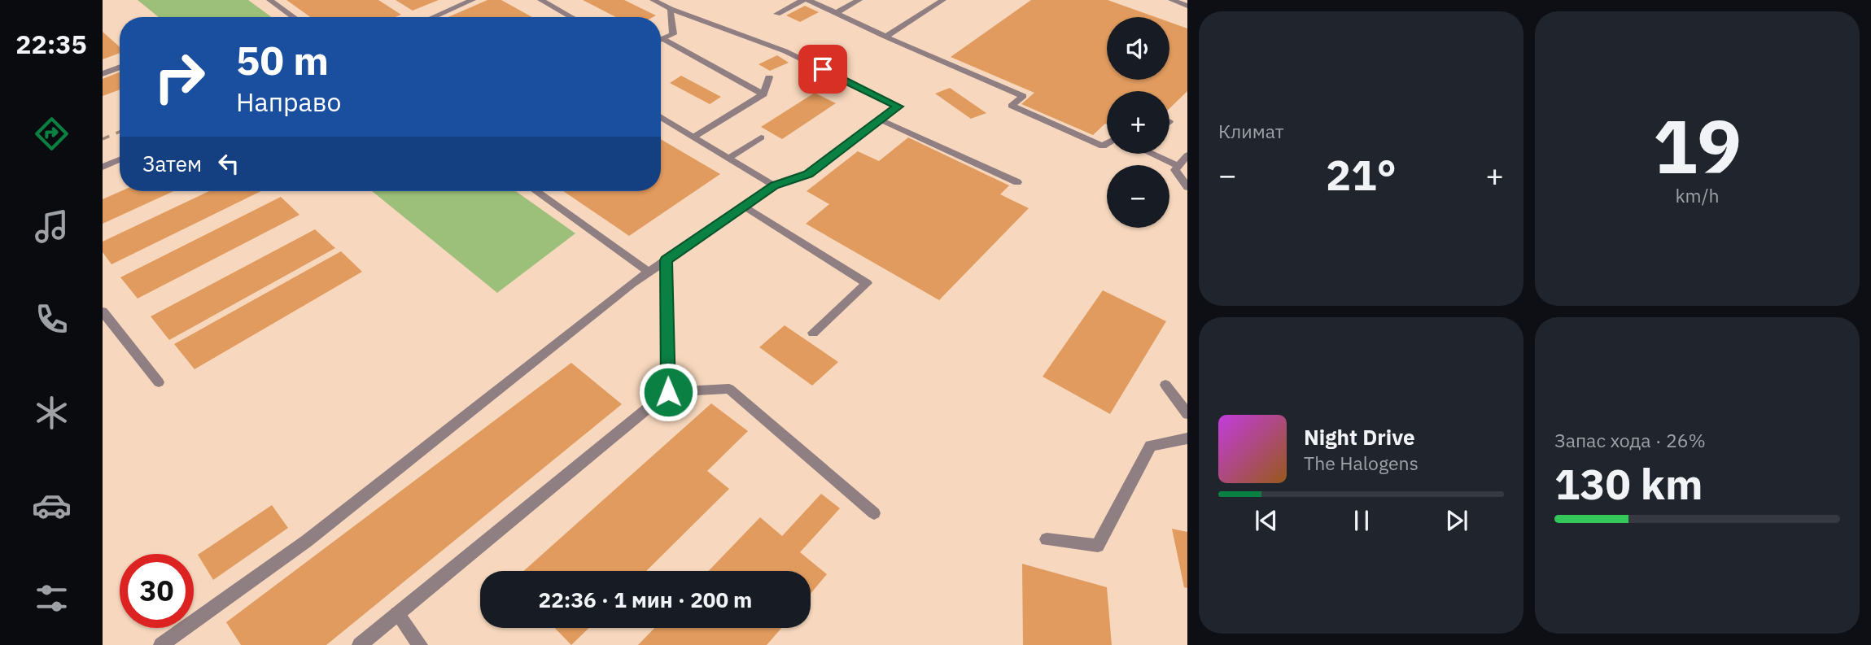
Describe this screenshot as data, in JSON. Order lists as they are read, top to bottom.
{
  "page": {
    "tabs": "22:35",
    "tile": [
      "Климат",
      ["19", "km/h"],
      ["Запас хода · 26%", "130 km"]
    ],
    "map_buttons": ["+", "−"],
    "turn": ["50 m", "Направо"],
    "then": "Затем",
    "heat": ["−", "21°", "+"],
    "song": ["Night Drive", "The Halogens"],
    "limit": "30",
    "trip": "22:36 · 1 мин · 200 m"
  }
}
